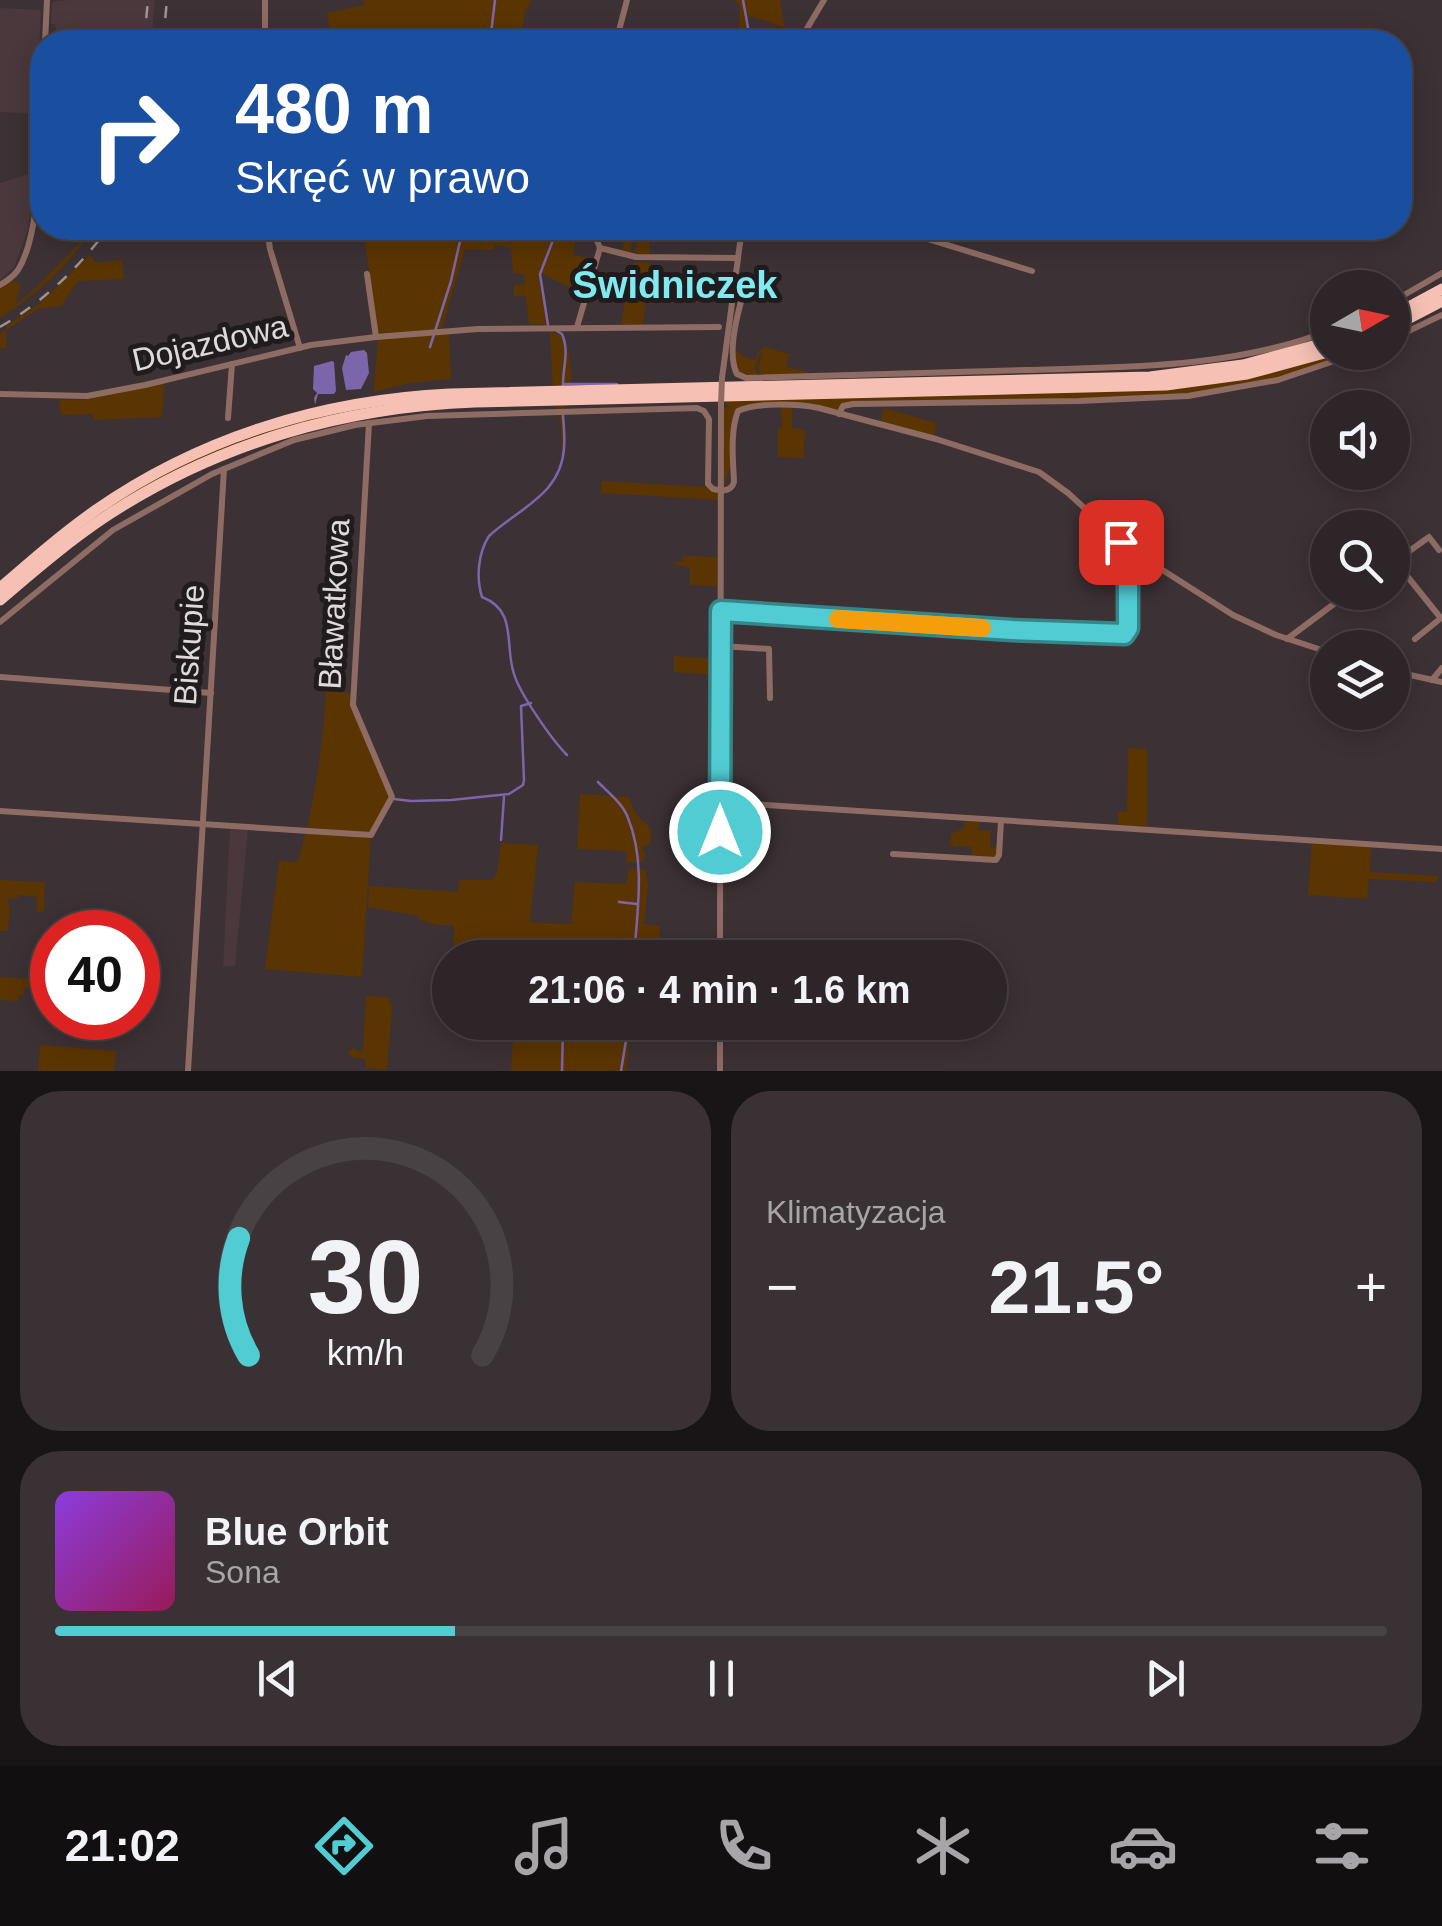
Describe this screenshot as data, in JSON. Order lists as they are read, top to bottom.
{
  "streets": {
    "street": ["Dojazdowa", "Bławatkowa", "Biskupie"]
  },
  "crossings": [
    ["Bławatkowa", "Biskupie"]
  ],
  "districts": ["Świdniczek"],
  "north": "right",
  "page": {
    "turn": ["480 m", "Skręć w prawo"],
    "limit": "40",
    "trip": "21:06 · 4 min · 1.6 km",
    "tile": "Klimatyzacja",
    "heat": ["−", "21.5°", "+"],
    "song": ["Blue Orbit", "Sona"],
    "tabs": "21:02",
    "gauge": ["30", "km/h"]
  }
}
